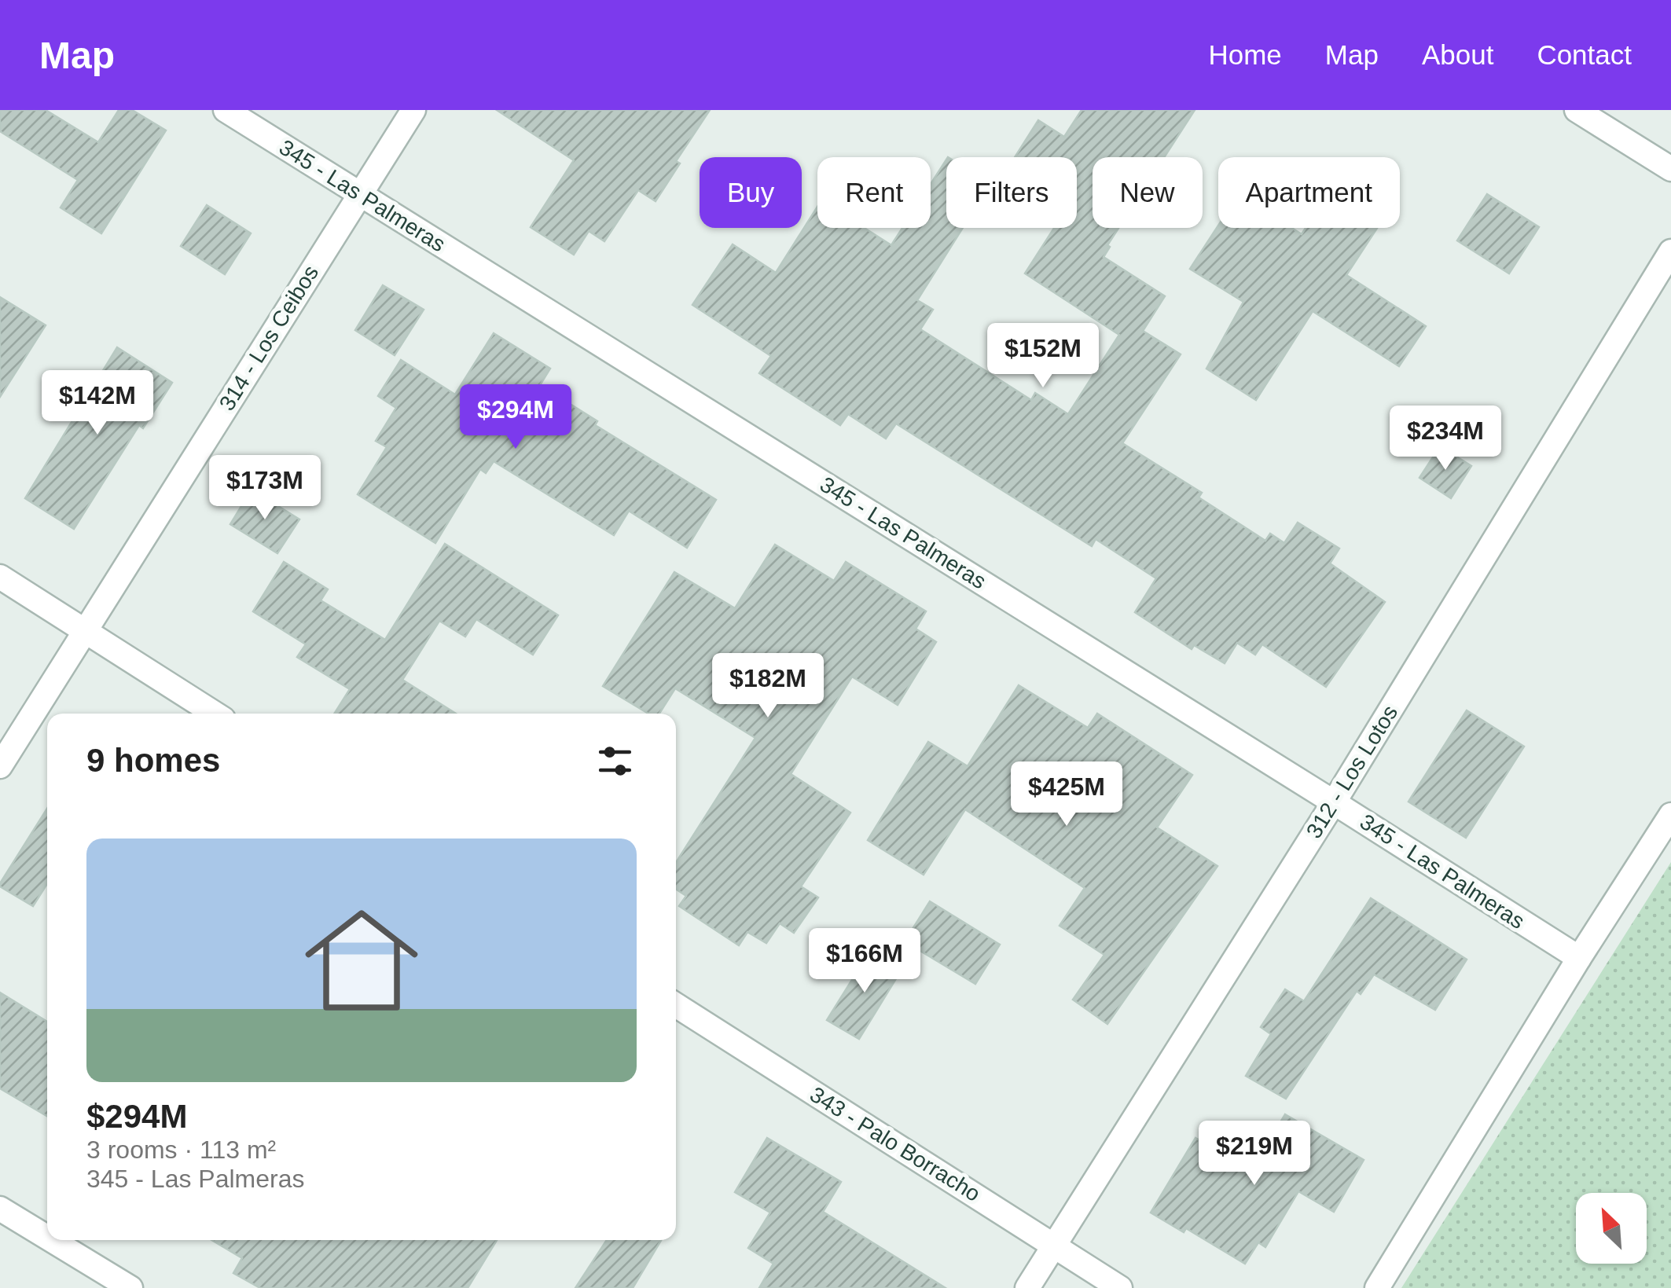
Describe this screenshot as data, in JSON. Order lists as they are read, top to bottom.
{
  "streets": {
    "street": [
      "345 - Las Palmeras",
      "314 - Los Ceibos",
      "312 - Los Lotos",
      "343 - Palo Borracho"
    ]
  },
  "crossings": [
    ["345 - Las Palmeras", "314 - Los Ceibos"],
    ["345 - Las Palmeras", "312 - Los Lotos"],
    ["312 - Los Lotos", "343 - Palo Borracho"]
  ],
  "north": "top left",
  "page": {
    "header": "Map",
    "nav": [
      "Home",
      "Map",
      "About",
      "Contact"
    ],
    "chip": [
      "Buy",
      "Rent",
      "Filters",
      "New",
      "Apartment"
    ],
    "price": [
      "$152M",
      "$142M",
      "$294M",
      "$234M",
      "$173M",
      "$182M",
      "$425M",
      "$166M",
      "$219M"
    ],
    "heading": "9 homes",
    "list": [
      {
        "name": "$294M",
        "note": "3 rooms · 113 m² · 345 - Las Palmeras"
      }
    ]
  }
}
